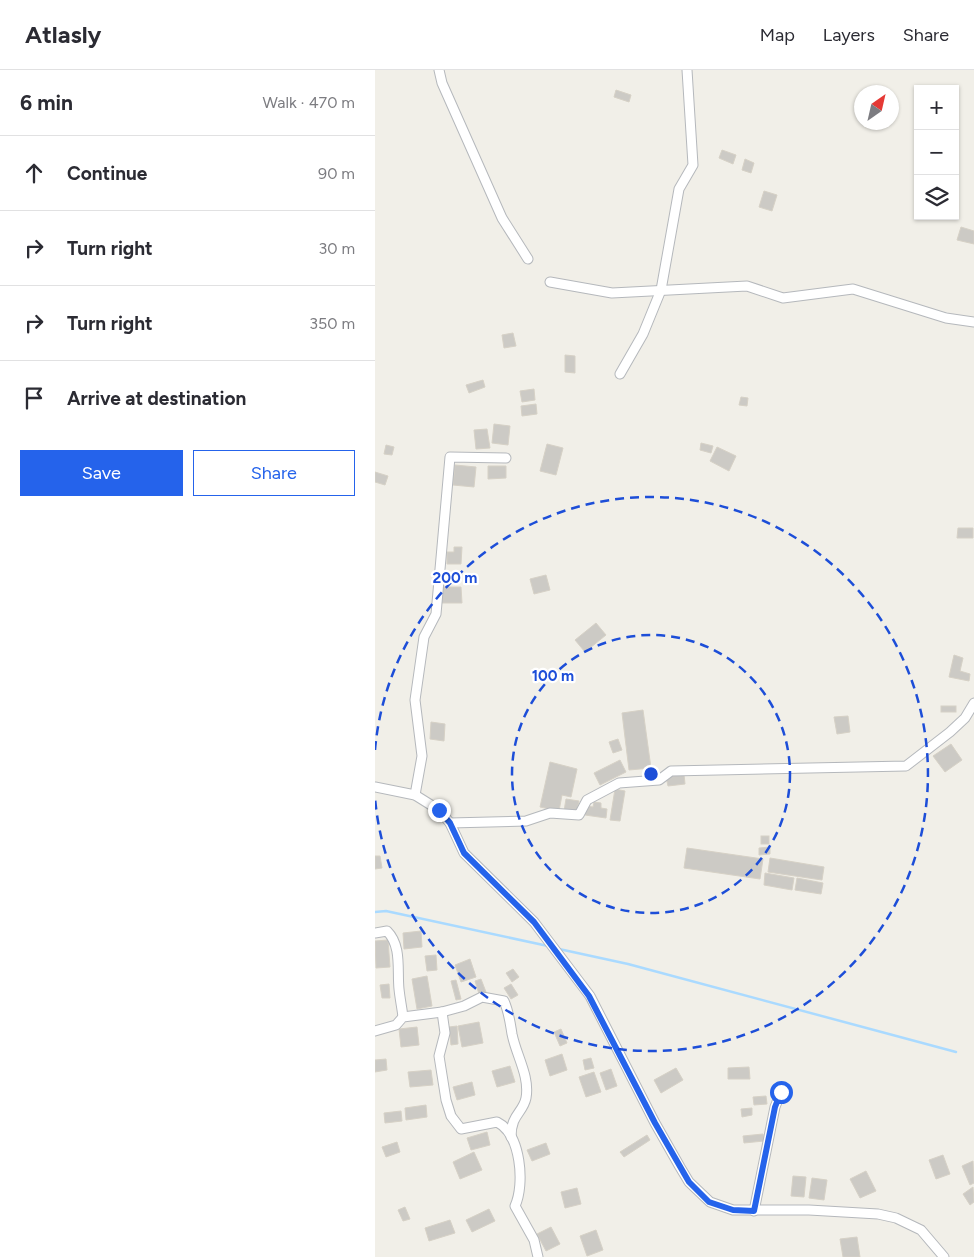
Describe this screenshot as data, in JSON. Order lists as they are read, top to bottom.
{
  "north": "top right",
  "page": {
    "header": "Atlasly",
    "nav": ["Map", "Layers", "Share"],
    "heading": ["6 min", "Walk · 470 m"],
    "map_buttons": ["+", "−"],
    "list": [
      ["Continue", "90 m"],
      ["Turn right", "30 m"],
      ["Turn right", "350 m"],
      "Arrive at destination"
    ],
    "buttons": ["Save", "Share"]
  },
  "rings": ["200 m", "100 m"]
}
